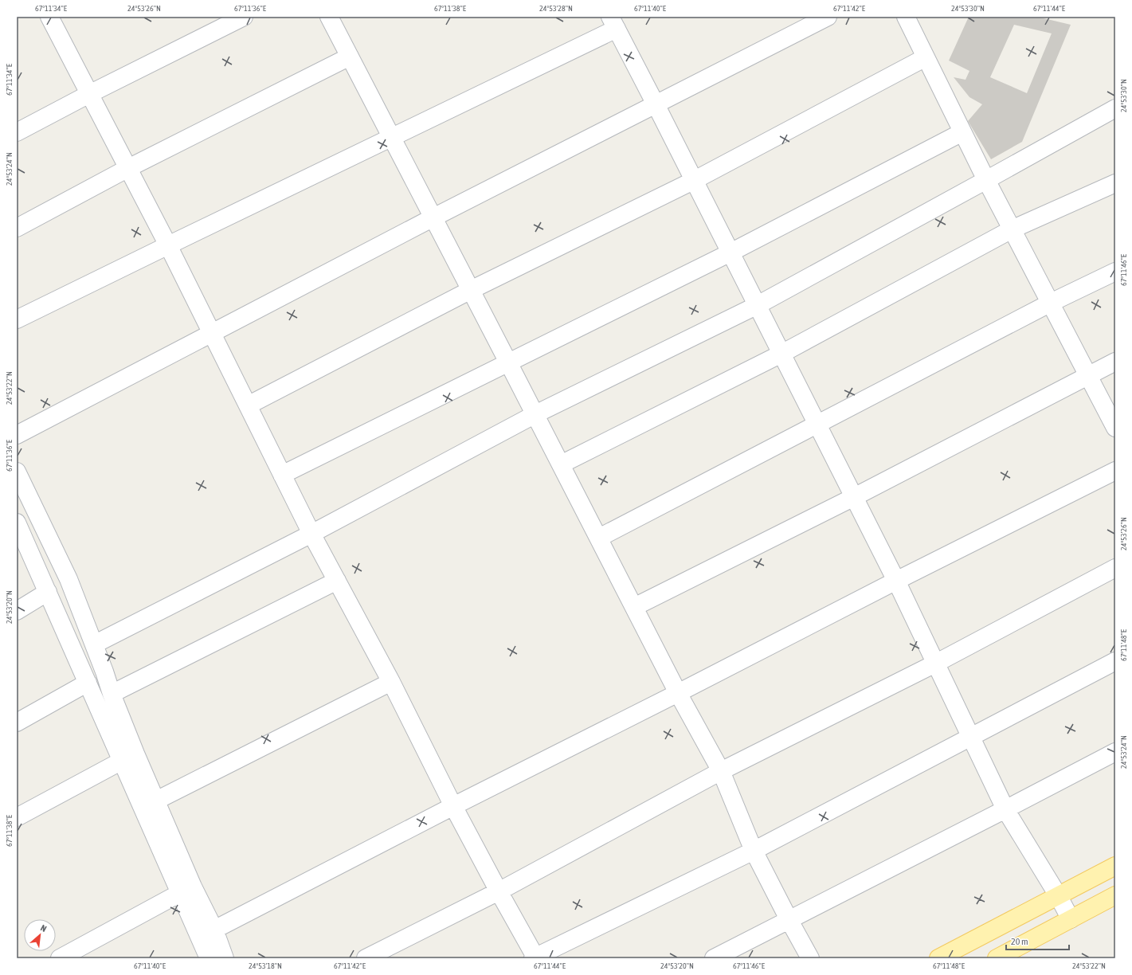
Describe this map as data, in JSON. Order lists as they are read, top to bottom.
{
  "scale_bar": "20 m",
  "north": "top right",
  "coordinates": [
    "67°11'34\"E",
    "24°53'26\"N",
    "67°11'36\"E",
    "67°11'38\"E",
    "24°53'28\"N",
    "67°11'40\"E",
    "67°11'42\"E",
    "24°53'30\"N",
    "67°11'44\"E",
    "24°53'24\"N",
    "67°11'46\"E",
    "24°53'22\"N",
    "24°53'20\"N",
    "67°11'48\"E",
    "24°53'18\"N"
  ]
}
